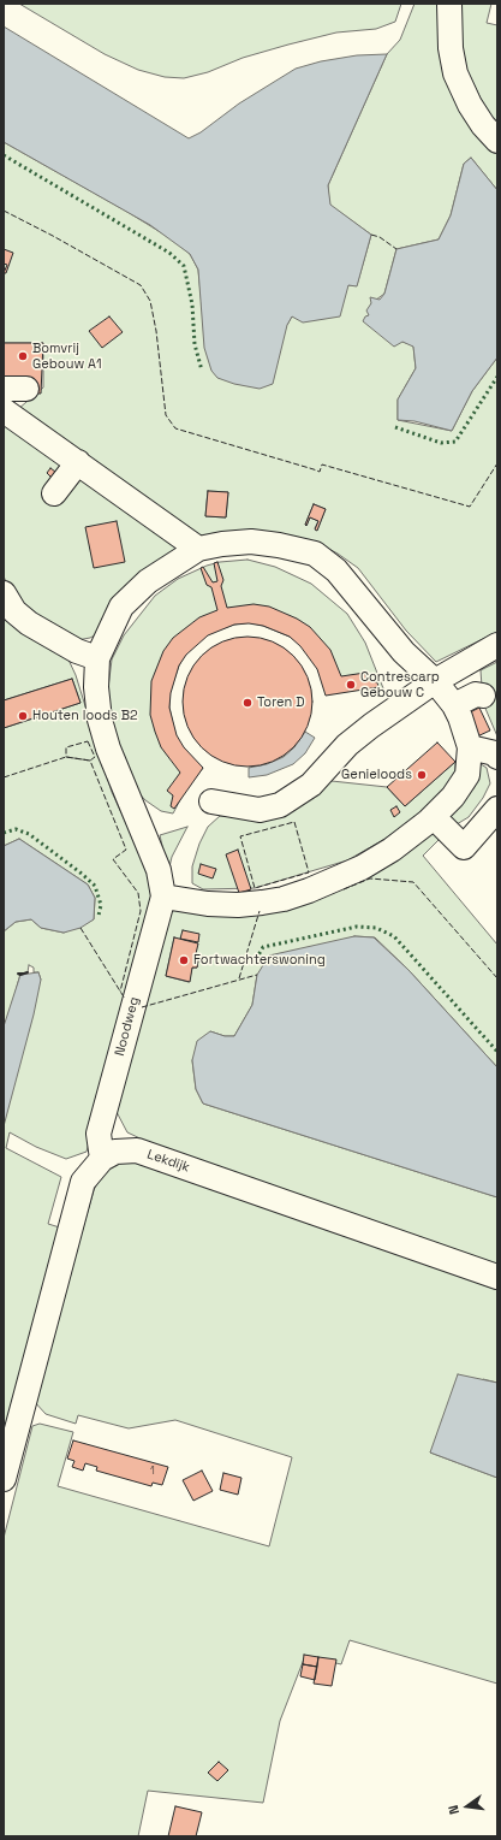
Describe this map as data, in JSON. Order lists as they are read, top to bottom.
{
  "streets": {
    "street": ["Noodweg", "Lekdijk"]
  },
  "crossings": [
    ["Noodweg", "Lekdijk"]
  ],
  "places": [
    "Bomvrij Gebouw A1",
    "Contrescarp Gebouw C",
    "Toren D",
    "Houten loods B2",
    "Genieloods",
    "Fortwachterswoning"
  ],
  "house_numbers": ["1"],
  "north": "left"
}
